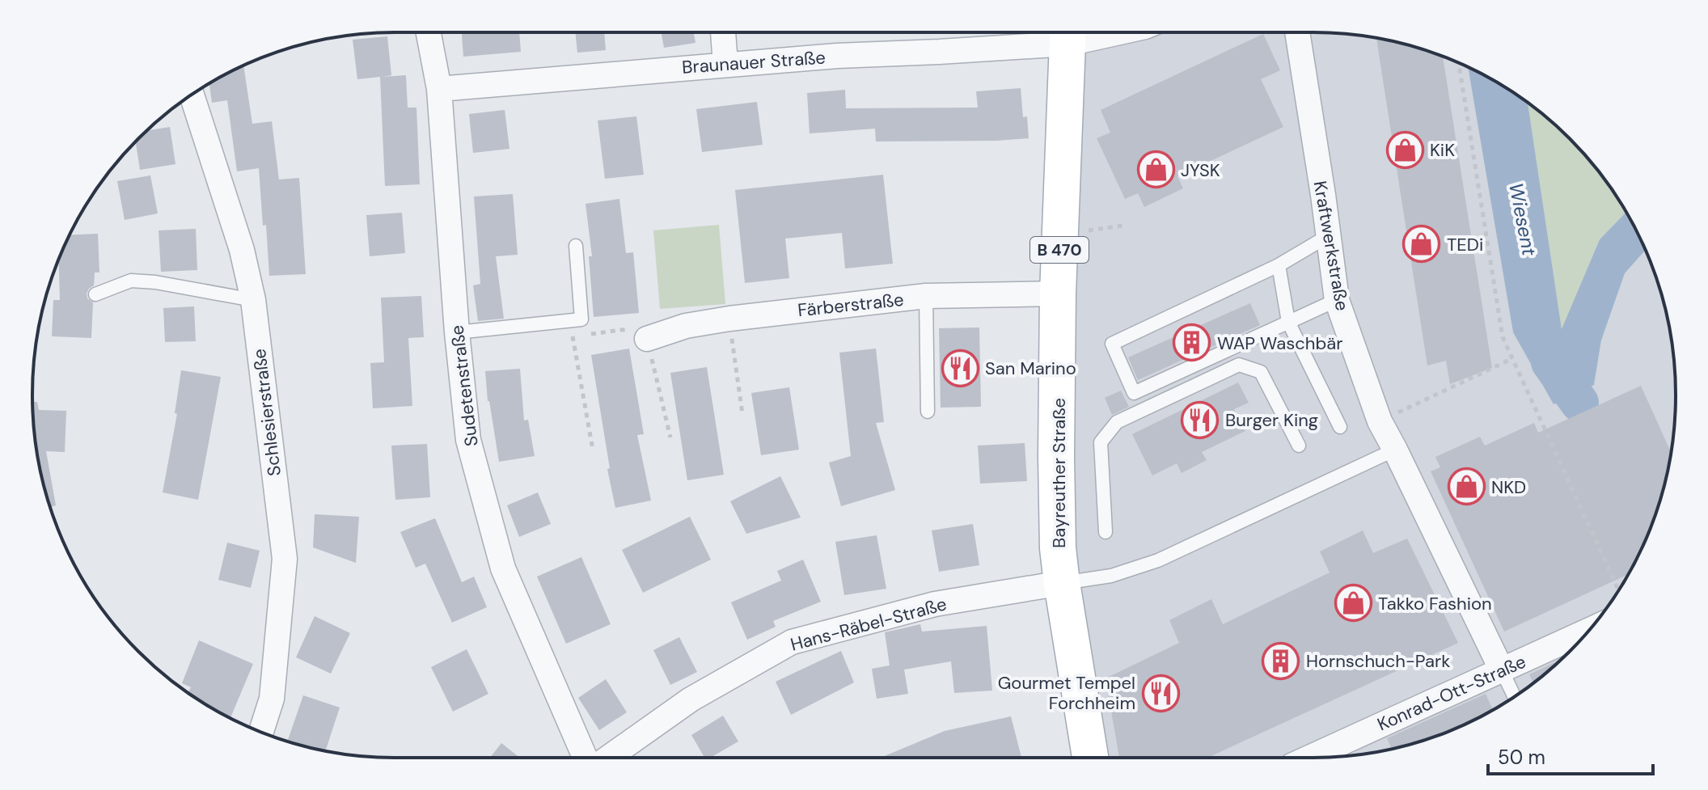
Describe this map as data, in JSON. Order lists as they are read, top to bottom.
{
  "streets": {
    "main road": ["B 470", "Bayreuther Straße"],
    "street": [
      "Braunauer Straße",
      "Kraftwerkstraße",
      "Färberstraße",
      "Sudetenstraße",
      "Schlesierstraße",
      "Hans-Räbel-Straße",
      "Konrad-Ott-Straße"
    ]
  },
  "crossings": [
    ["Braunauer Straße", "Sudetenstraße"],
    ["Braunauer Straße", "Bayreuther Straße"],
    ["Kraftwerkstraße", "Konrad-Ott-Straße"],
    ["Färberstraße", "Bayreuther Straße"],
    ["Bayreuther Straße", "Hans-Räbel-Straße"]
  ],
  "water": ["Wiesent"],
  "places": {
    "shop": [
      "KiK",
      "JYSK",
      "TEDi",
      "NKD",
      "Takko Fashion"
    ],
    "building": ["WAP Waschbär", "Hornschuch-Park"],
    "restaurant": ["San Marino", "Burger King", "Gourmet Tempel Forchheim"]
  },
  "scale_bar": "50 m"
}
